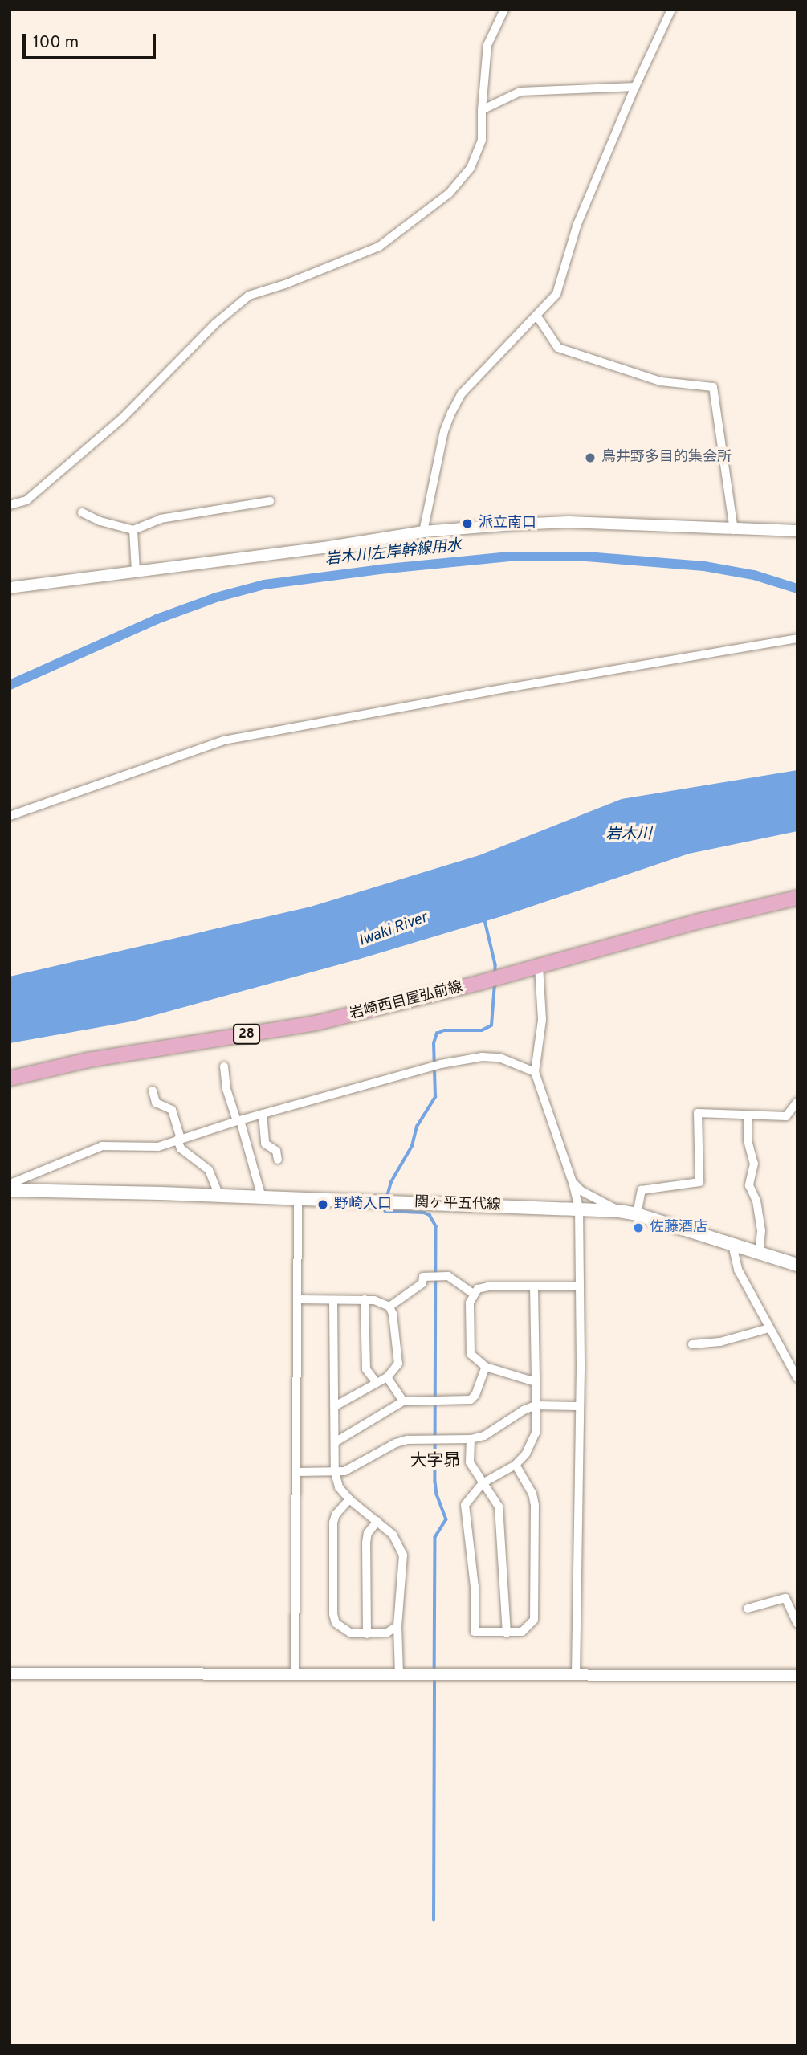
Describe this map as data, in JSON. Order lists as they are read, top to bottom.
{
  "streets": {
    "main road": ["岩崎西目屋弘前線", "28", "関ヶ平五代線"]
  },
  "districts": ["大字昴"],
  "water": ["岩木川左岸幹線用水", "岩木川", "Iwaki River"],
  "places": [
    "鳥井野多目的集会所",
    "派立南口",
    "野崎入口",
    "佐藤酒店"
  ],
  "scale_bar": "100 m"
}
